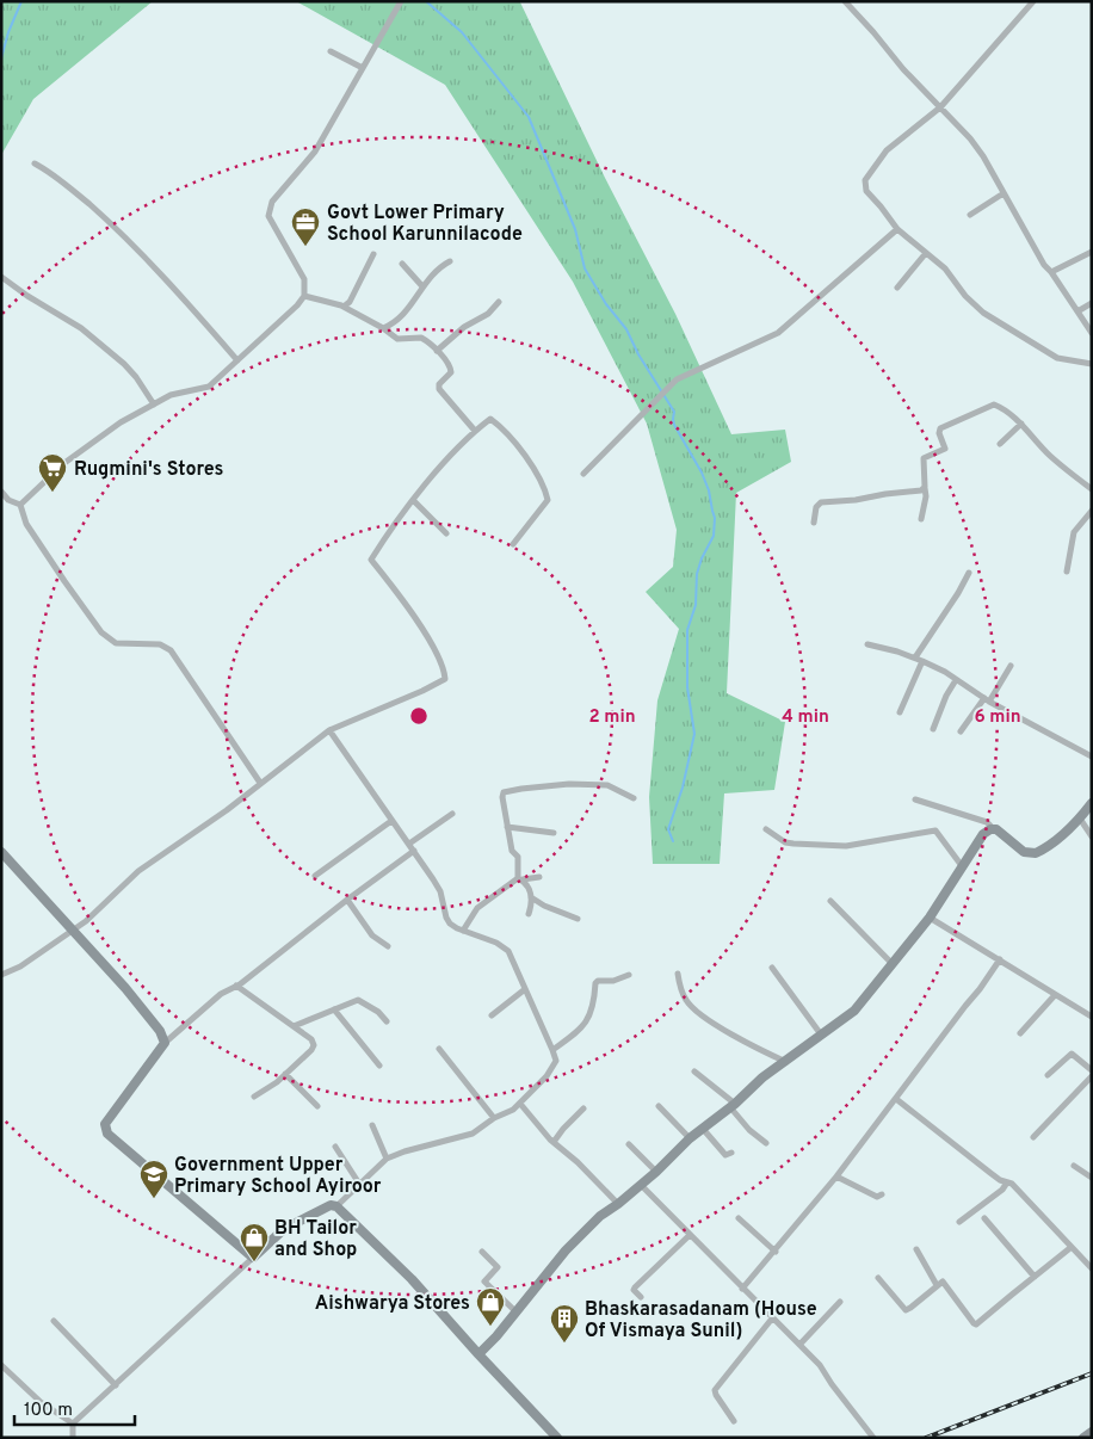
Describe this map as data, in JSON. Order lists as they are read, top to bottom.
{
  "places": {
    "office": ["Govt Lower Primary School Karunnilacode"],
    "supermarket": ["Rugmini's Stores"],
    "school or university": ["Government Upper Primary School Ayiroor"],
    "shop": ["BH Tailor and Shop", "Aishwarya Stores"],
    "building": ["Bhaskarasadanam (House Of Vismaya Sunil)"]
  },
  "scale_bar": "100 m",
  "rings": ["2 min", "4 min", "6 min"]
}
